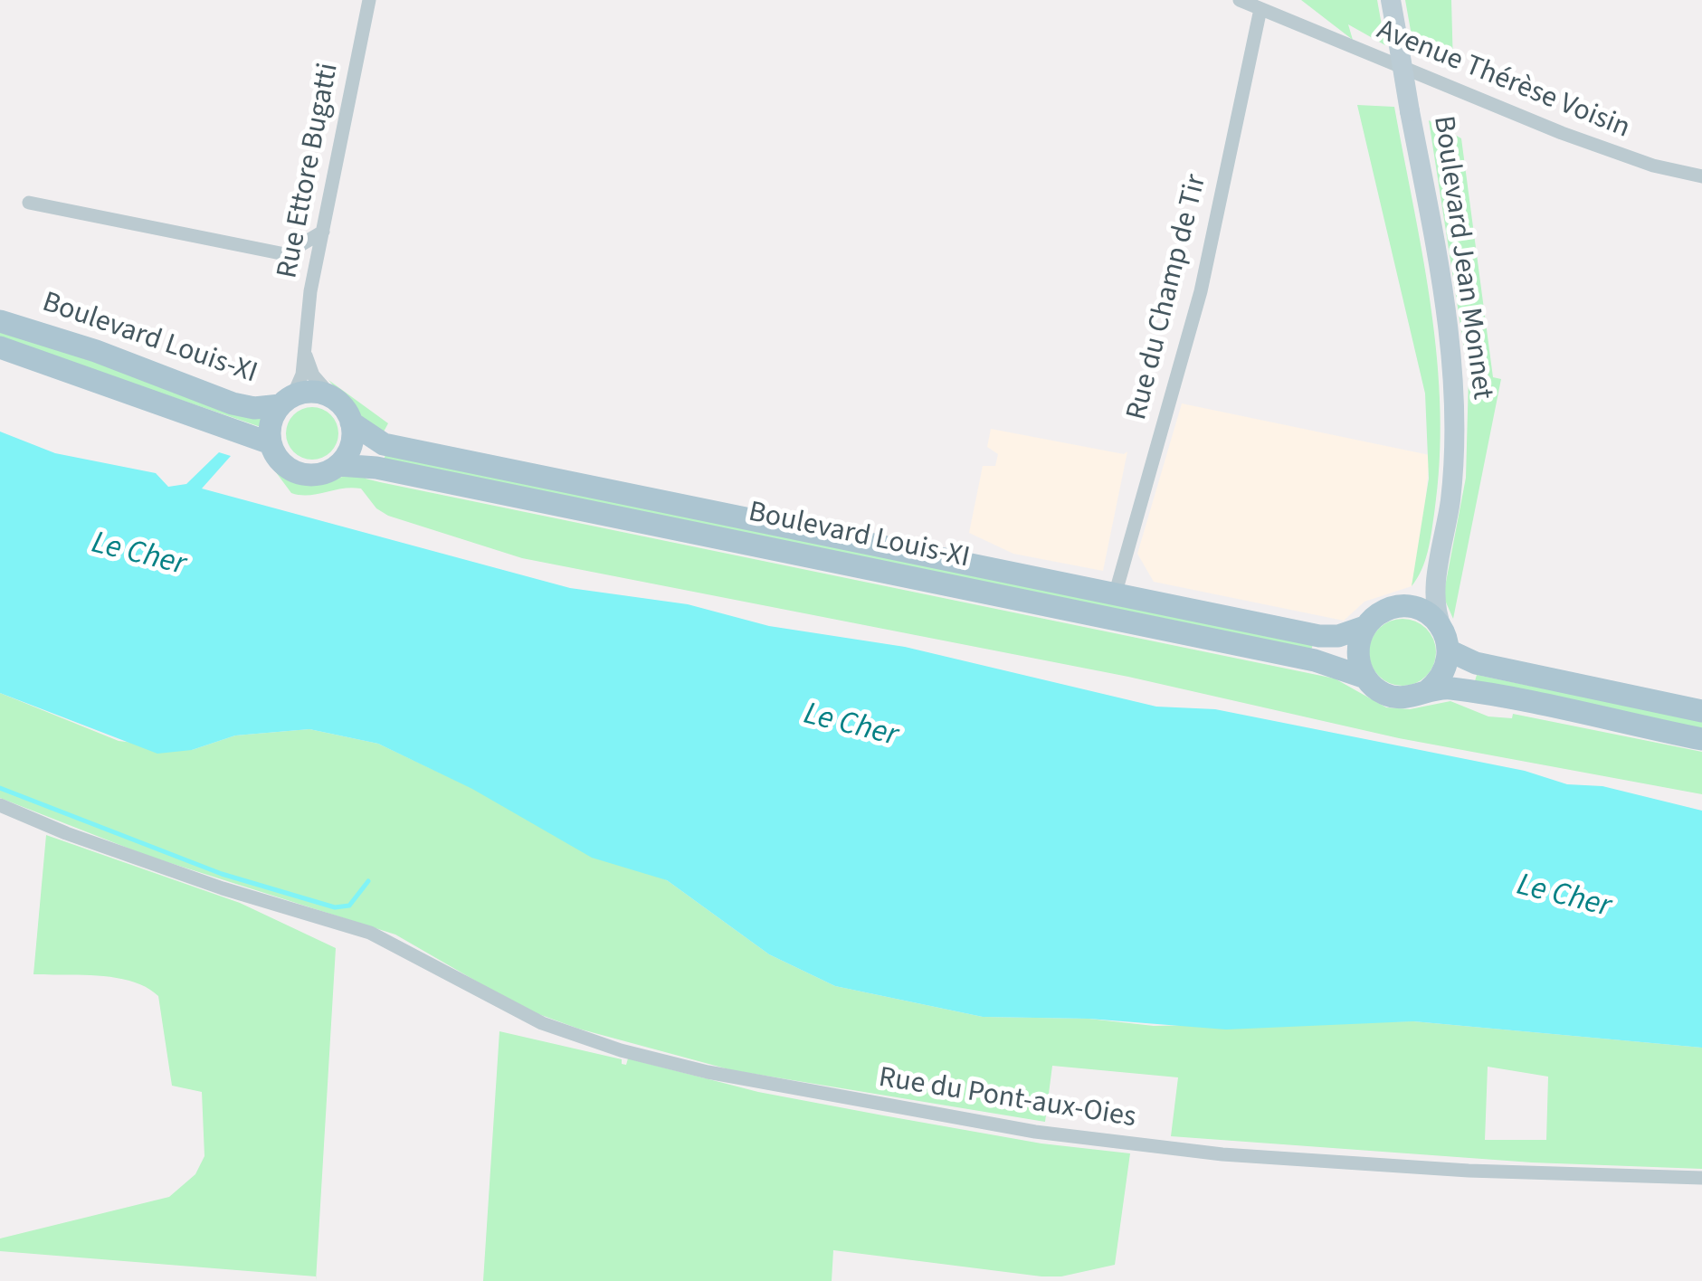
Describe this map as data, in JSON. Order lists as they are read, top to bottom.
{
  "streets": {
    "main road": ["Boulevard Jean Monnet", "Boulevard Louis-XI"],
    "street": [
      "Avenue Thérèse Voisin",
      "Rue Ettore Bugatti",
      "Rue du Champ de Tir",
      "Rue du Pont-aux-Oies"
    ]
  },
  "crossings": [
    ["Avenue Thérèse Voisin", "Rue du Champ de Tir"],
    ["Rue Ettore Bugatti", "Boulevard Louis-XI"],
    ["Boulevard Jean Monnet", "Boulevard Louis-XI"],
    ["Rue du Champ de Tir", "Boulevard Louis-XI"]
  ],
  "water": ["Le Cher"]
}
